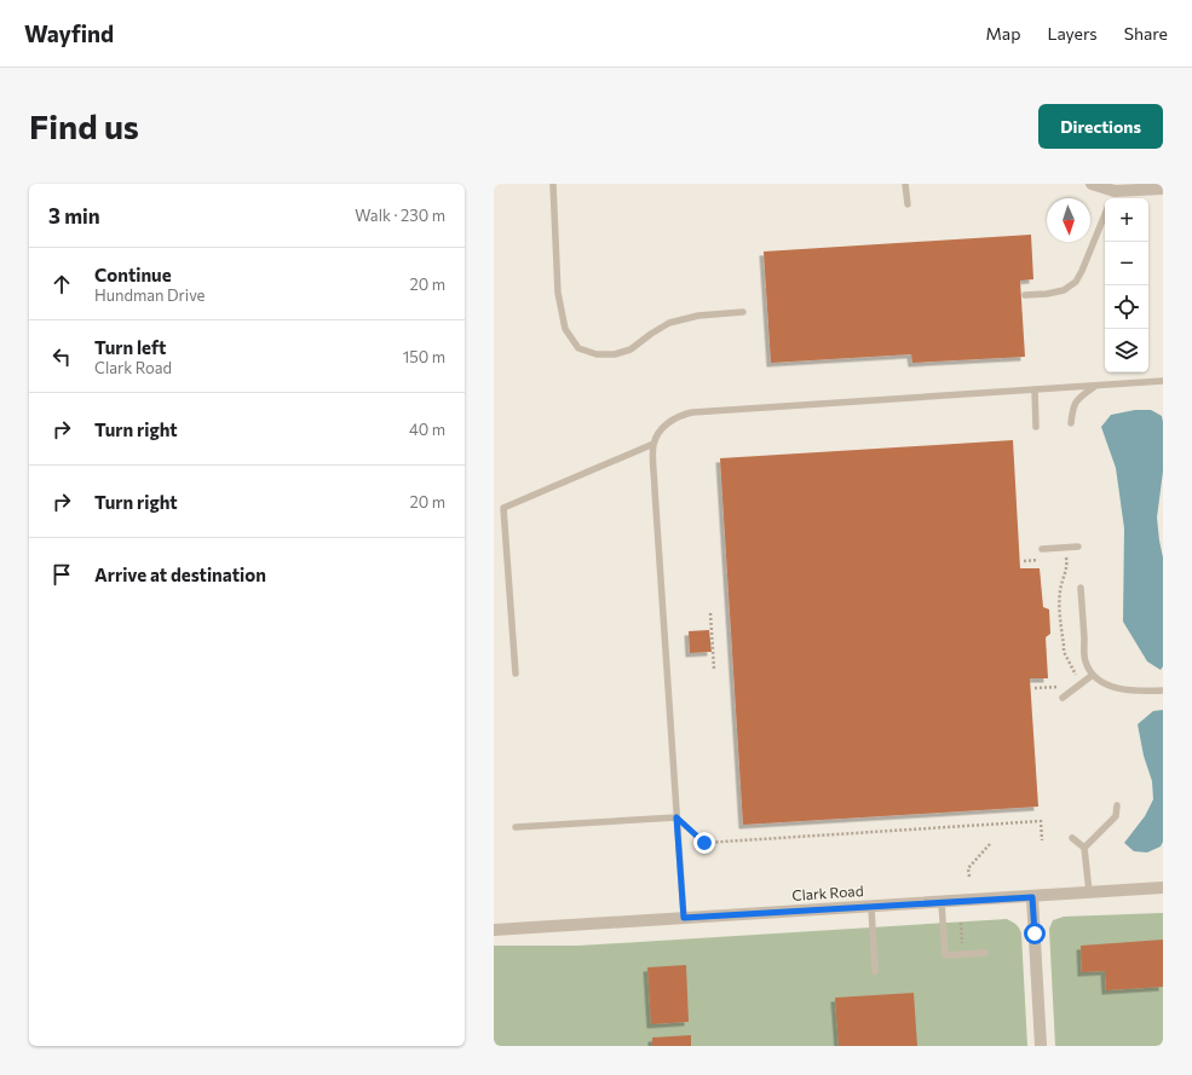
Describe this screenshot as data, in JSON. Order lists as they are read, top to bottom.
{
  "streets": {
    "street": ["Clark Road"]
  },
  "north": "bottom",
  "page": {
    "header": "Wayfind",
    "nav": ["Map", "Layers", "Share"],
    "buttons": "Directions",
    "title": "Find us",
    "heading": ["3 min", "Walk · 230 m"],
    "map_buttons": ["+", "−"],
    "list": [
      ["Continue", "Hundman Drive", "20 m"],
      ["Turn left", "Clark Road", "150 m"],
      ["Turn right", "40 m"],
      ["Turn right", "20 m"],
      "Arrive at destination"
    ]
  }
}
